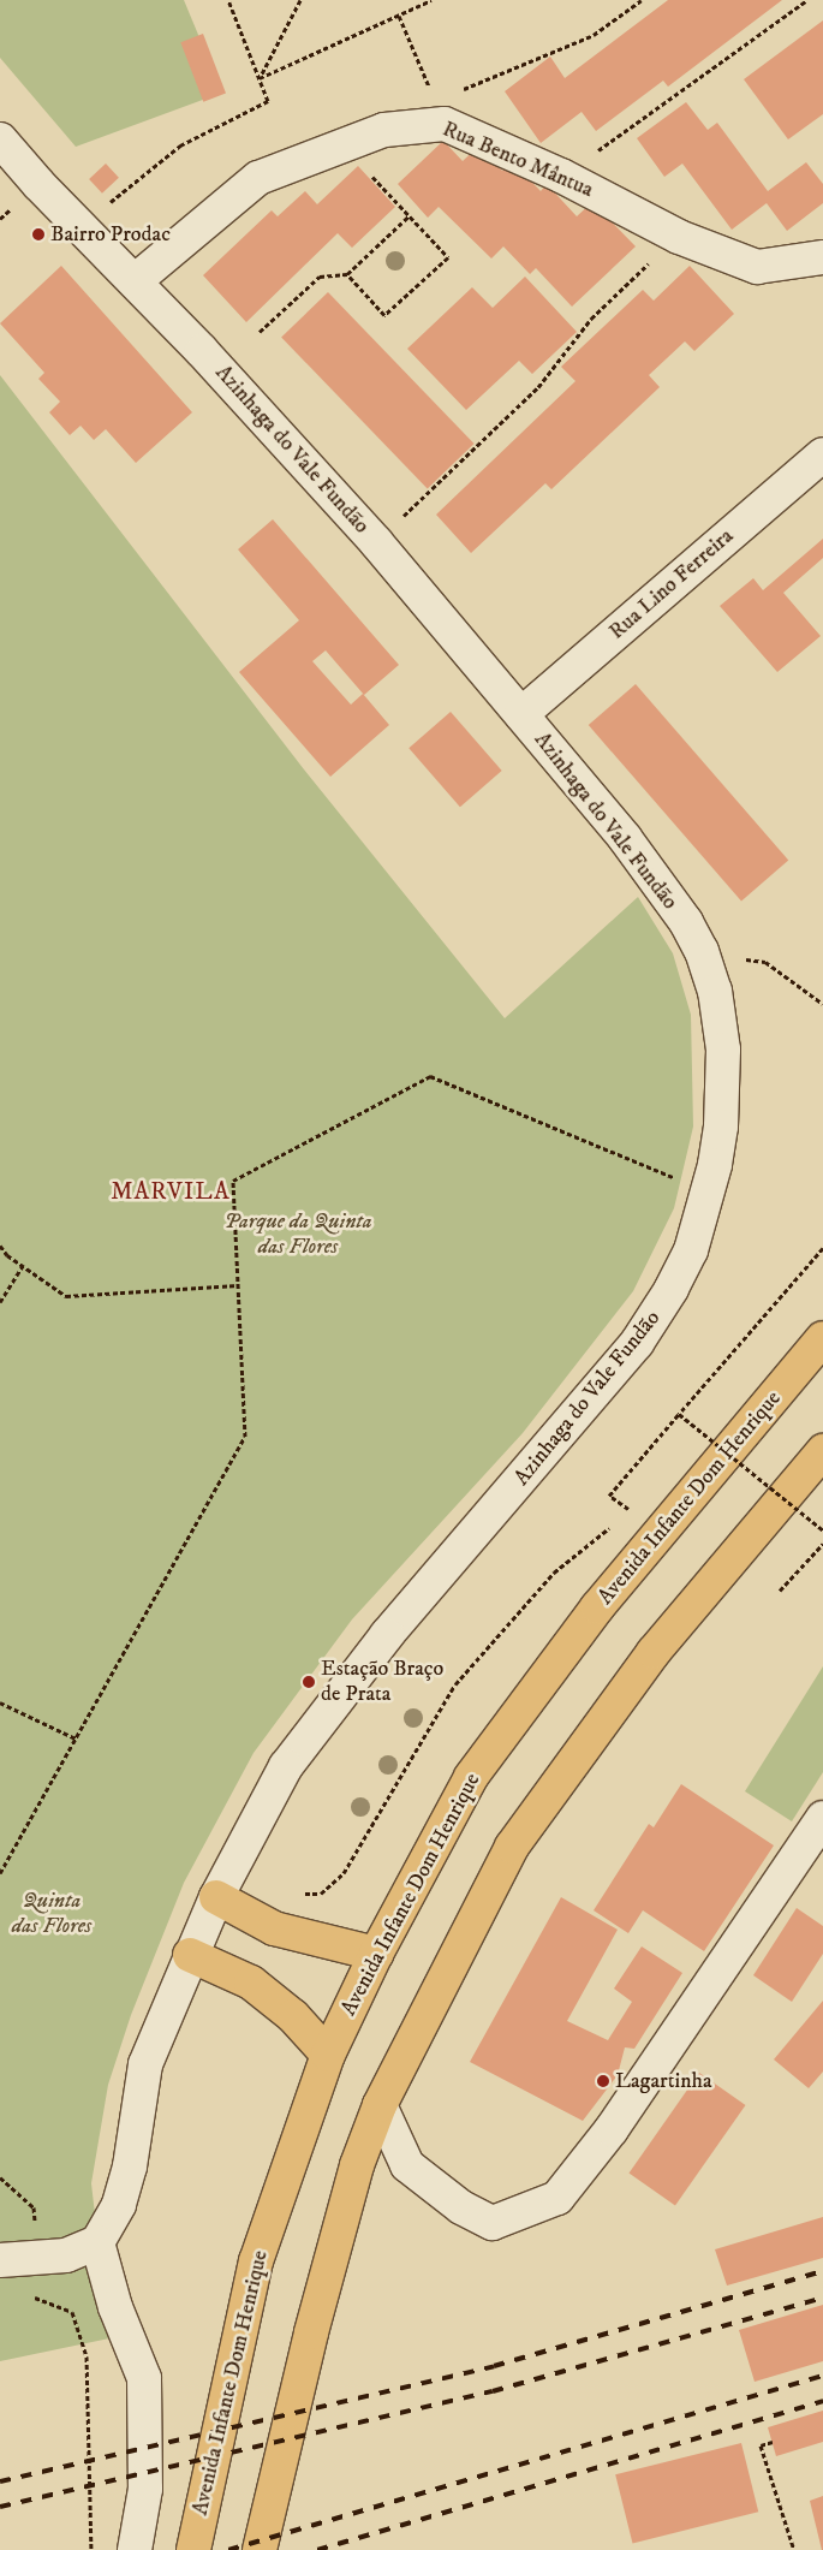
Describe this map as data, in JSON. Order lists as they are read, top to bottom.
{
  "streets": {
    "main road": ["Avenida Infante Dom Henrique"],
    "street": ["Rua Bento Mântua", "Azinhaga do Vale Fundão", "Rua Lino Ferreira"]
  },
  "crossings": [
    ["Rua Bento Mântua", "Azinhaga do Vale Fundão"],
    ["Azinhaga do Vale Fundão", "Rua Lino Ferreira"]
  ],
  "districts": ["MARVILA"],
  "parks": ["Parque da Quinta das Flores", "Quinta das Flores"],
  "places": ["Bairro Prodac", "Estação Braço de Prata", "Lagartinha"]
}
